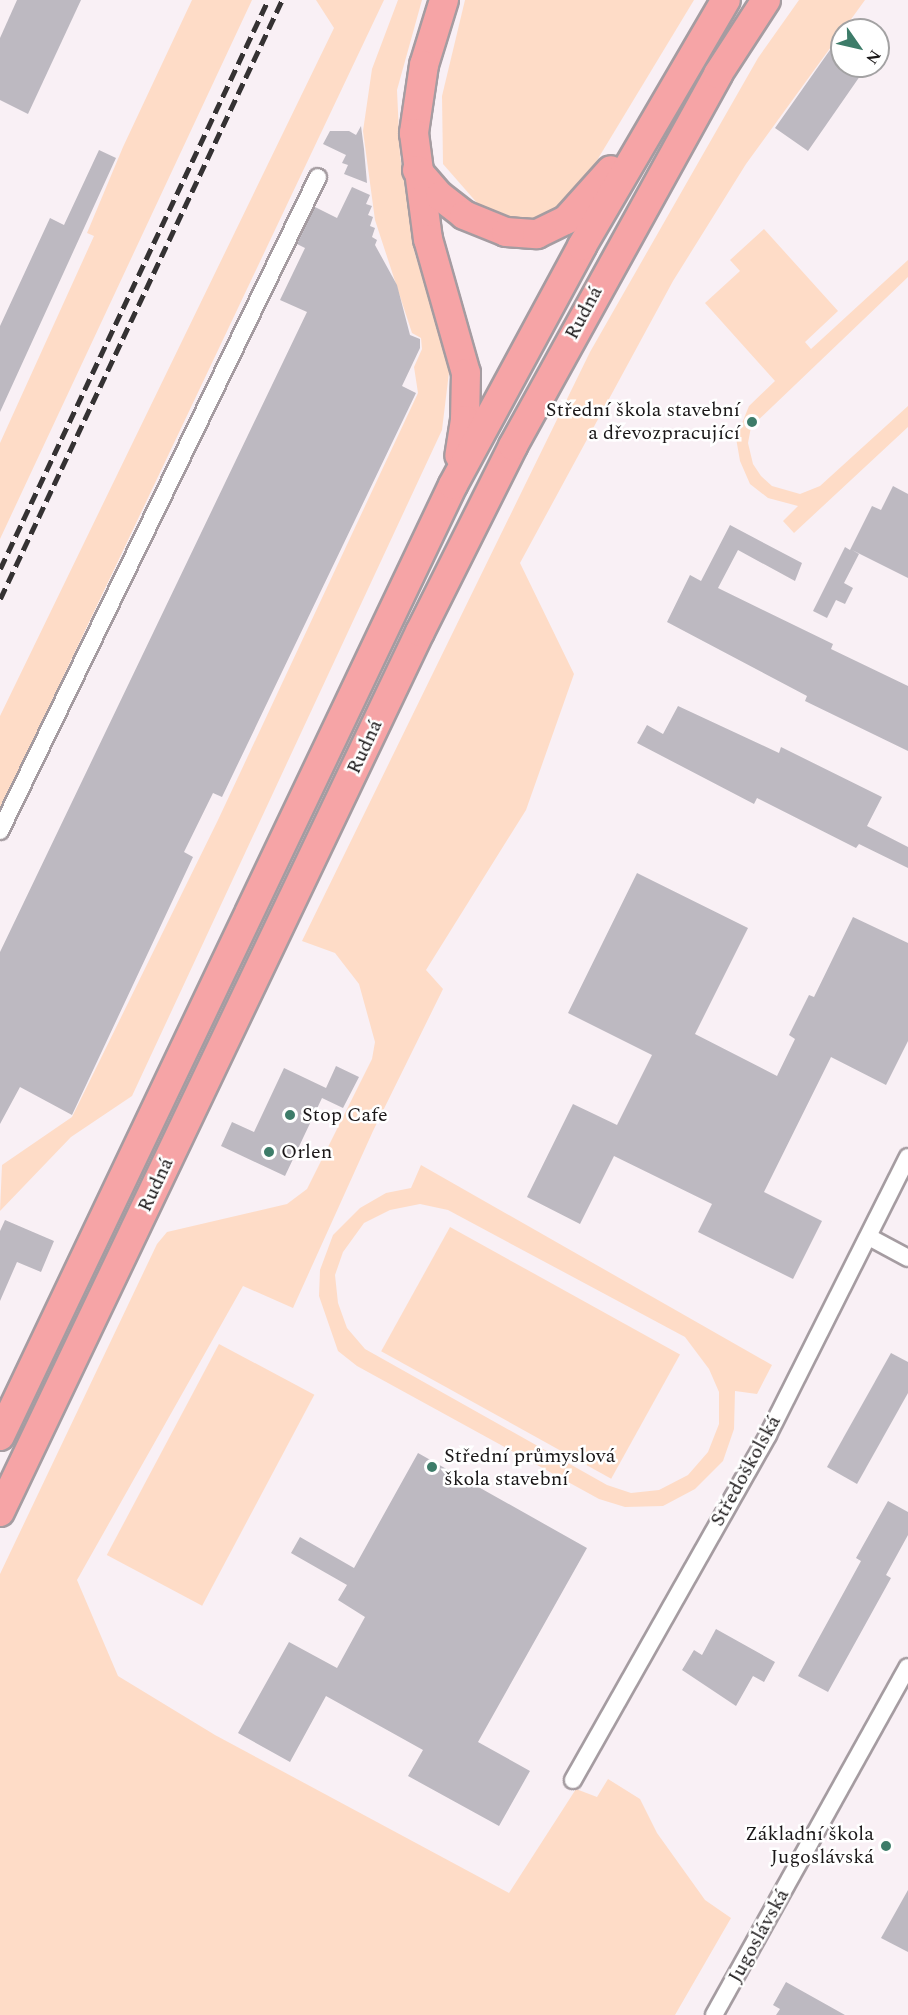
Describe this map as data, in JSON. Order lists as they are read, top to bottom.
{
  "streets": {
    "highway": ["Rudná"],
    "street": ["Středoškolská", "Jugoslávská"]
  },
  "places": [
    "Střední škola stavební a dřevozpracující",
    "Stop Cafe",
    "Orlen",
    "Střední průmyslová škola stavební",
    "Základní škola Jugoslávská"
  ],
  "north": "bottom right"
}
